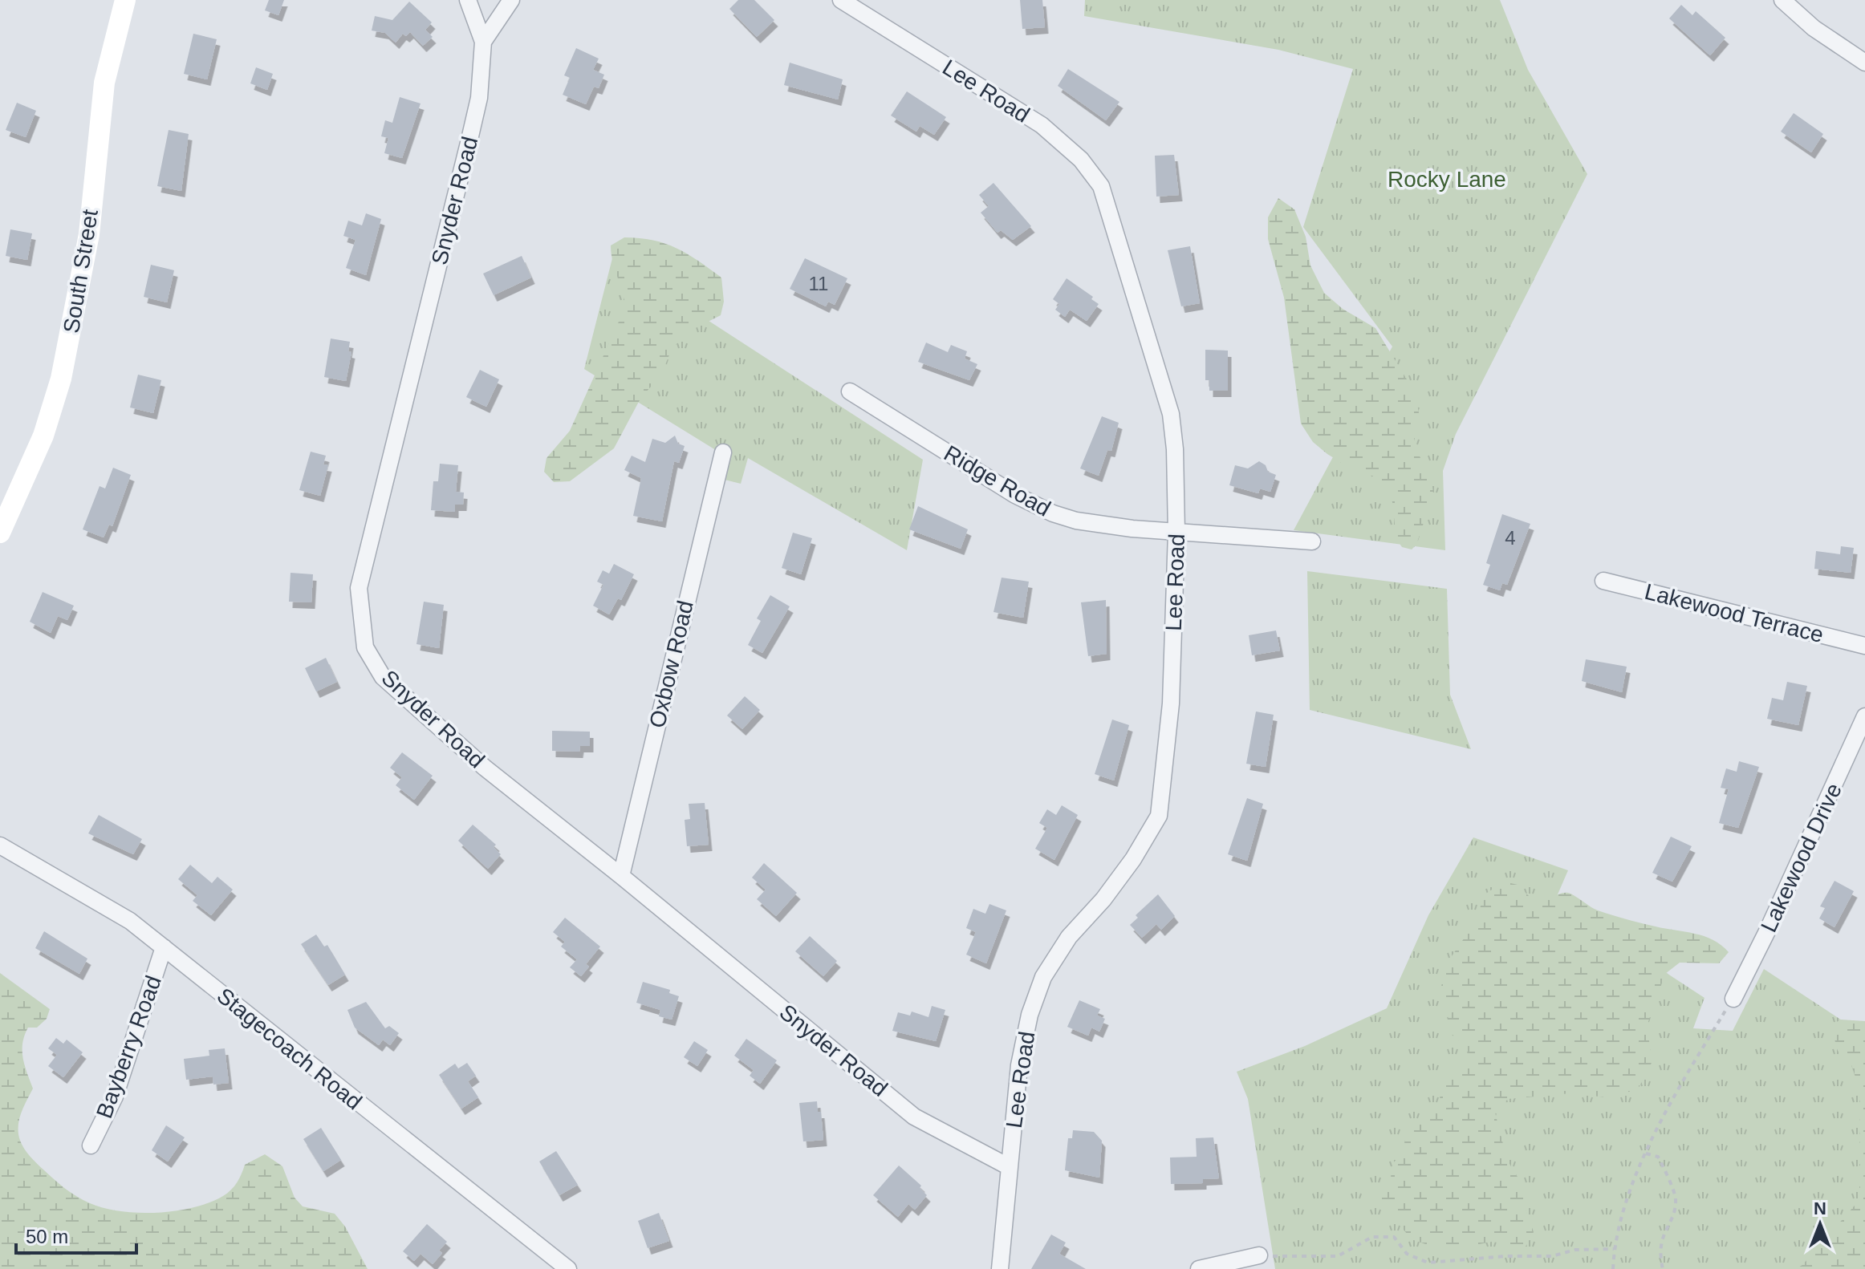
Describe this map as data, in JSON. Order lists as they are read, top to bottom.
{
  "streets": {
    "main road": ["South Street"],
    "street": [
      "Lee Road",
      "Snyder Road",
      "Ridge Road",
      "Lakewood Terrace",
      "Oxbow Road",
      "Lakewood Drive",
      "Bayberry Road",
      "Stagecoach Road"
    ]
  },
  "crossings": [
    ["Lee Road", "Snyder Road"],
    ["Lee Road", "Ridge Road"],
    ["Snyder Road", "Oxbow Road"],
    ["Bayberry Road", "Stagecoach Road"]
  ],
  "parks": ["Rocky Lane"],
  "house_numbers": ["11", "4"],
  "scale_bar": "50 m",
  "north": "top"
}
